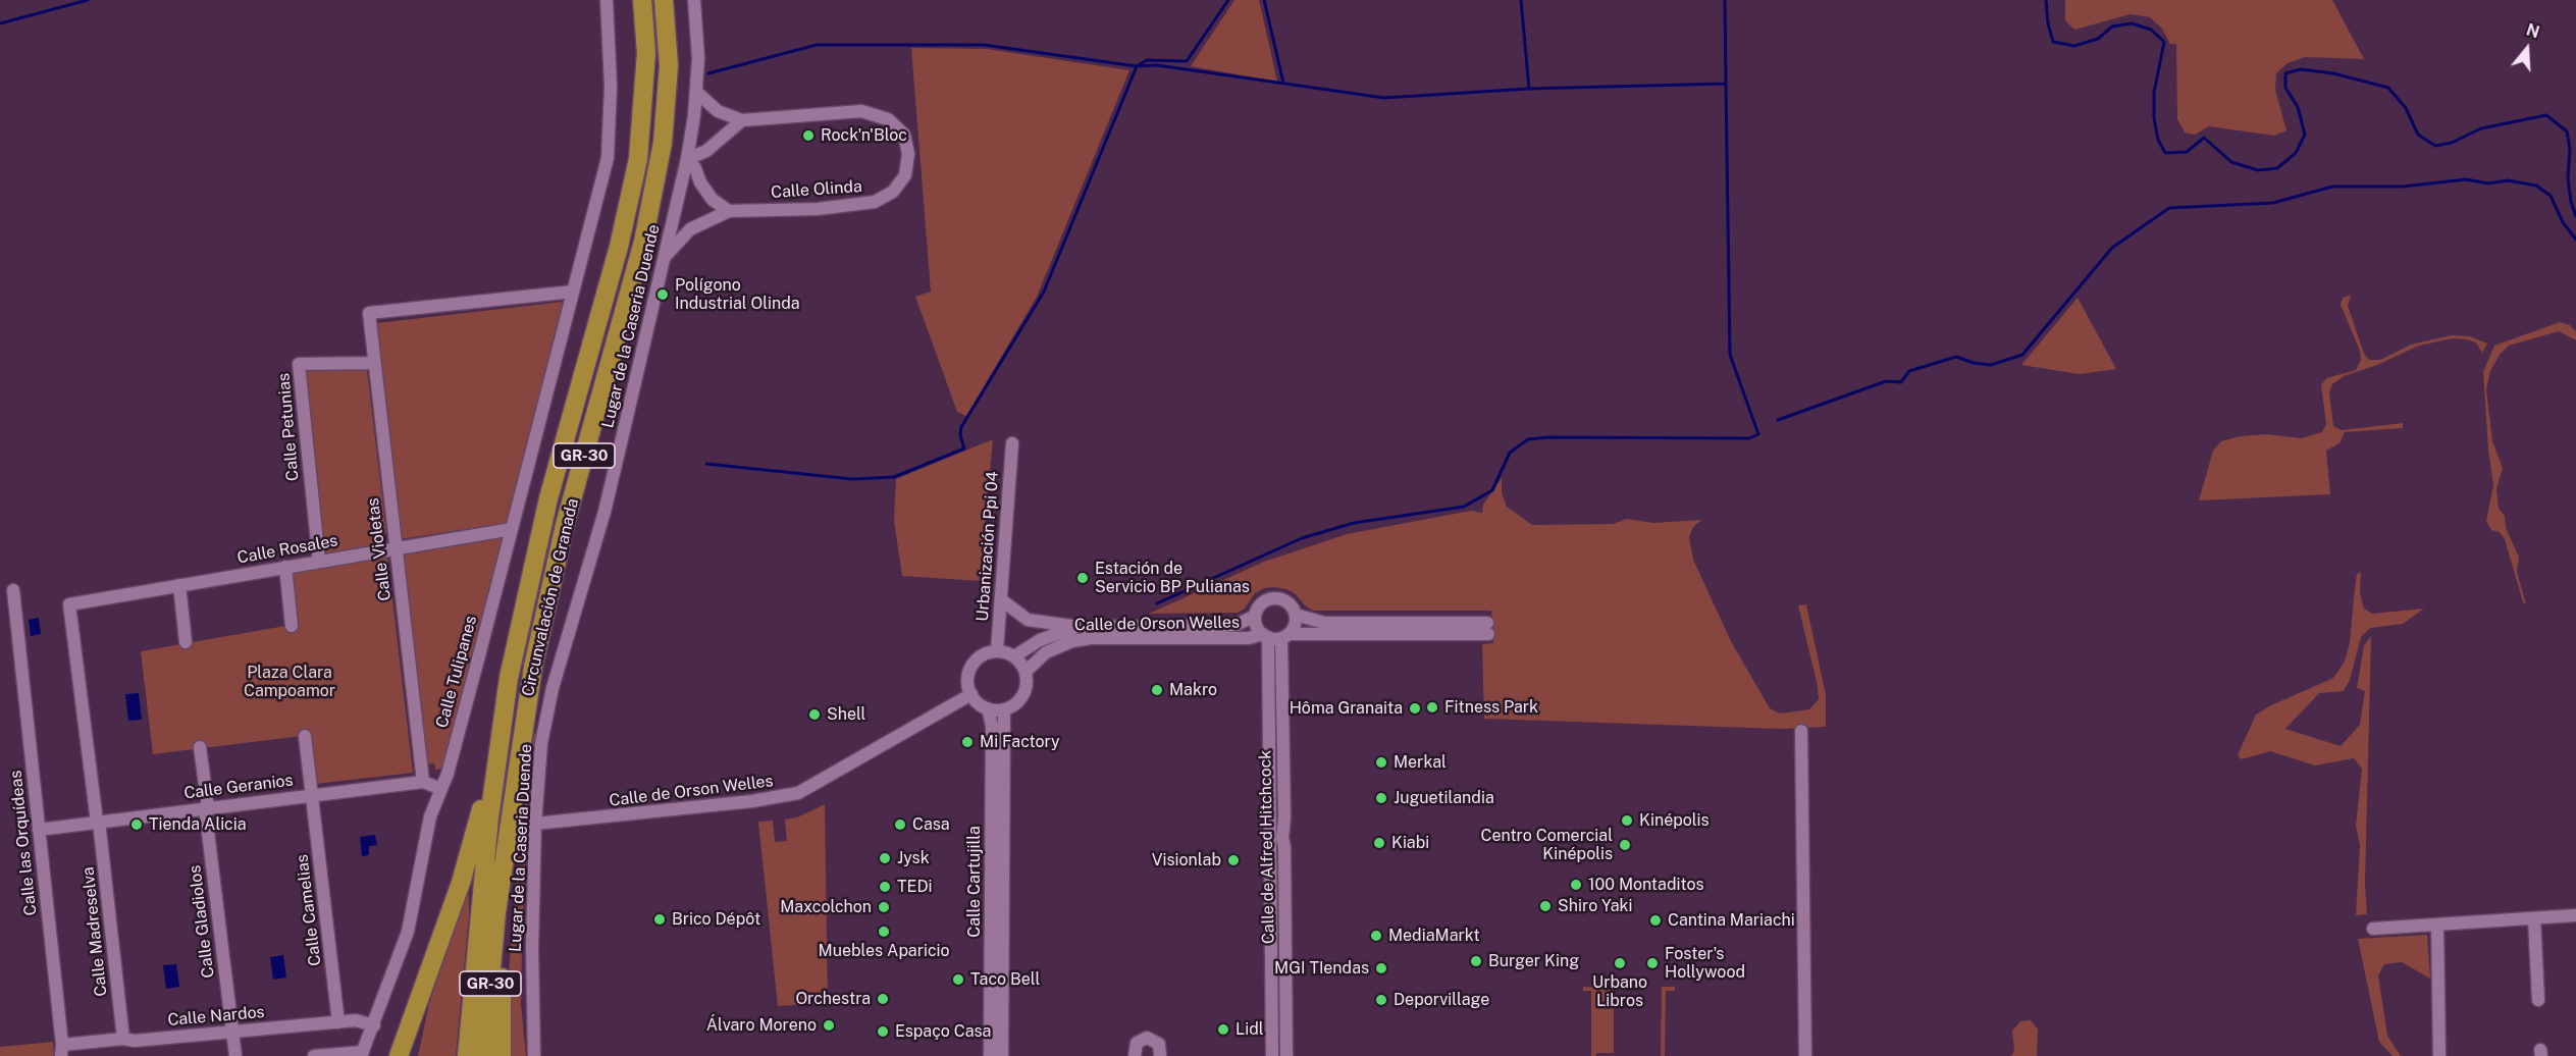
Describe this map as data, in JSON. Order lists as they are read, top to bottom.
{
  "streets": {
    "highway": ["GR-30", "Circunvalación de Granada"],
    "street": [
      "Calle Olinda",
      "Lugar de la Caseria Duende",
      "Calle Petunias",
      "Urbanización Ppi 04",
      "Calle Rosales",
      "Calle Violetas",
      "Calle de Orson Welles",
      "Calle Tulipanes",
      "Calle Geranios",
      "Calle las Orquídeas",
      "Calle de Alfred Hitchcock",
      "Calle Cartujilla",
      "Calle Camelias",
      "Calle Gladiolos",
      "Calle Madreselva",
      "Calle Nardos"
    ]
  },
  "crossings": [
    ["Calle Olinda", "Lugar de la Caseria Duende"],
    ["Lugar de la Caseria Duende", "Calle de Orson Welles"],
    ["Calle Petunias", "Calle Rosales"],
    ["Calle Petunias", "Calle Violetas"],
    ["Urbanización Ppi 04", "Calle de Orson Welles"],
    ["Urbanización Ppi 04", "Calle Cartujilla"],
    ["Calle Rosales", "Calle Violetas"],
    ["Calle Rosales", "Calle Tulipanes"],
    ["Calle Rosales", "Calle Madreselva"],
    ["Calle Violetas", "Calle Tulipanes"],
    ["Calle Violetas", "Calle Geranios"],
    ["Calle de Orson Welles", "Calle de Alfred Hitchcock"],
    ["Calle de Orson Welles", "Calle Cartujilla"],
    ["Calle Tulipanes", "Calle Geranios"],
    ["Calle Tulipanes", "Calle Nardos"],
    ["Calle Geranios", "Calle las Orquídeas"],
    ["Calle Geranios", "Calle Camelias"],
    ["Calle Geranios", "Calle Gladiolos"],
    ["Calle Geranios", "Calle Madreselva"],
    ["Calle las Orquídeas", "Calle Nardos"],
    ["Calle Camelias", "Calle Nardos"],
    ["Calle Gladiolos", "Calle Nardos"],
    ["Calle Madreselva", "Calle Nardos"]
  ],
  "parks": ["Plaza Clara Campoamor"],
  "places": [
    "Rock'n'Bloc",
    "Polígono Industrial Olinda",
    "Estación de Servicio BP Pulianas",
    "Makro",
    "Fitness Park",
    "Hôma Granaita",
    "Shell",
    "Mi Factory",
    "Merkal",
    "Juguetilandia",
    "Kinépolis",
    "Tienda Alicia",
    "Casa",
    "Kiabi",
    "Centro Comercial Kinépolis",
    "Jysk",
    "Visionlab",
    "100 Montaditos",
    "TEDi",
    "Shiro Yaki",
    "Maxcolchon",
    "Brico Dépôt",
    "Cantina Mariachi",
    "Muebles Aparicio",
    "MediaMarkt",
    "Burger King",
    "Urbano Libros",
    "Foster's Hollywood",
    "MGI TIendas",
    "Taco Bell",
    "Orchestra",
    "Deporvillage",
    "Álvaro Moreno",
    "Lidl",
    "Espaço Casa"
  ],
  "north": "top"
}
